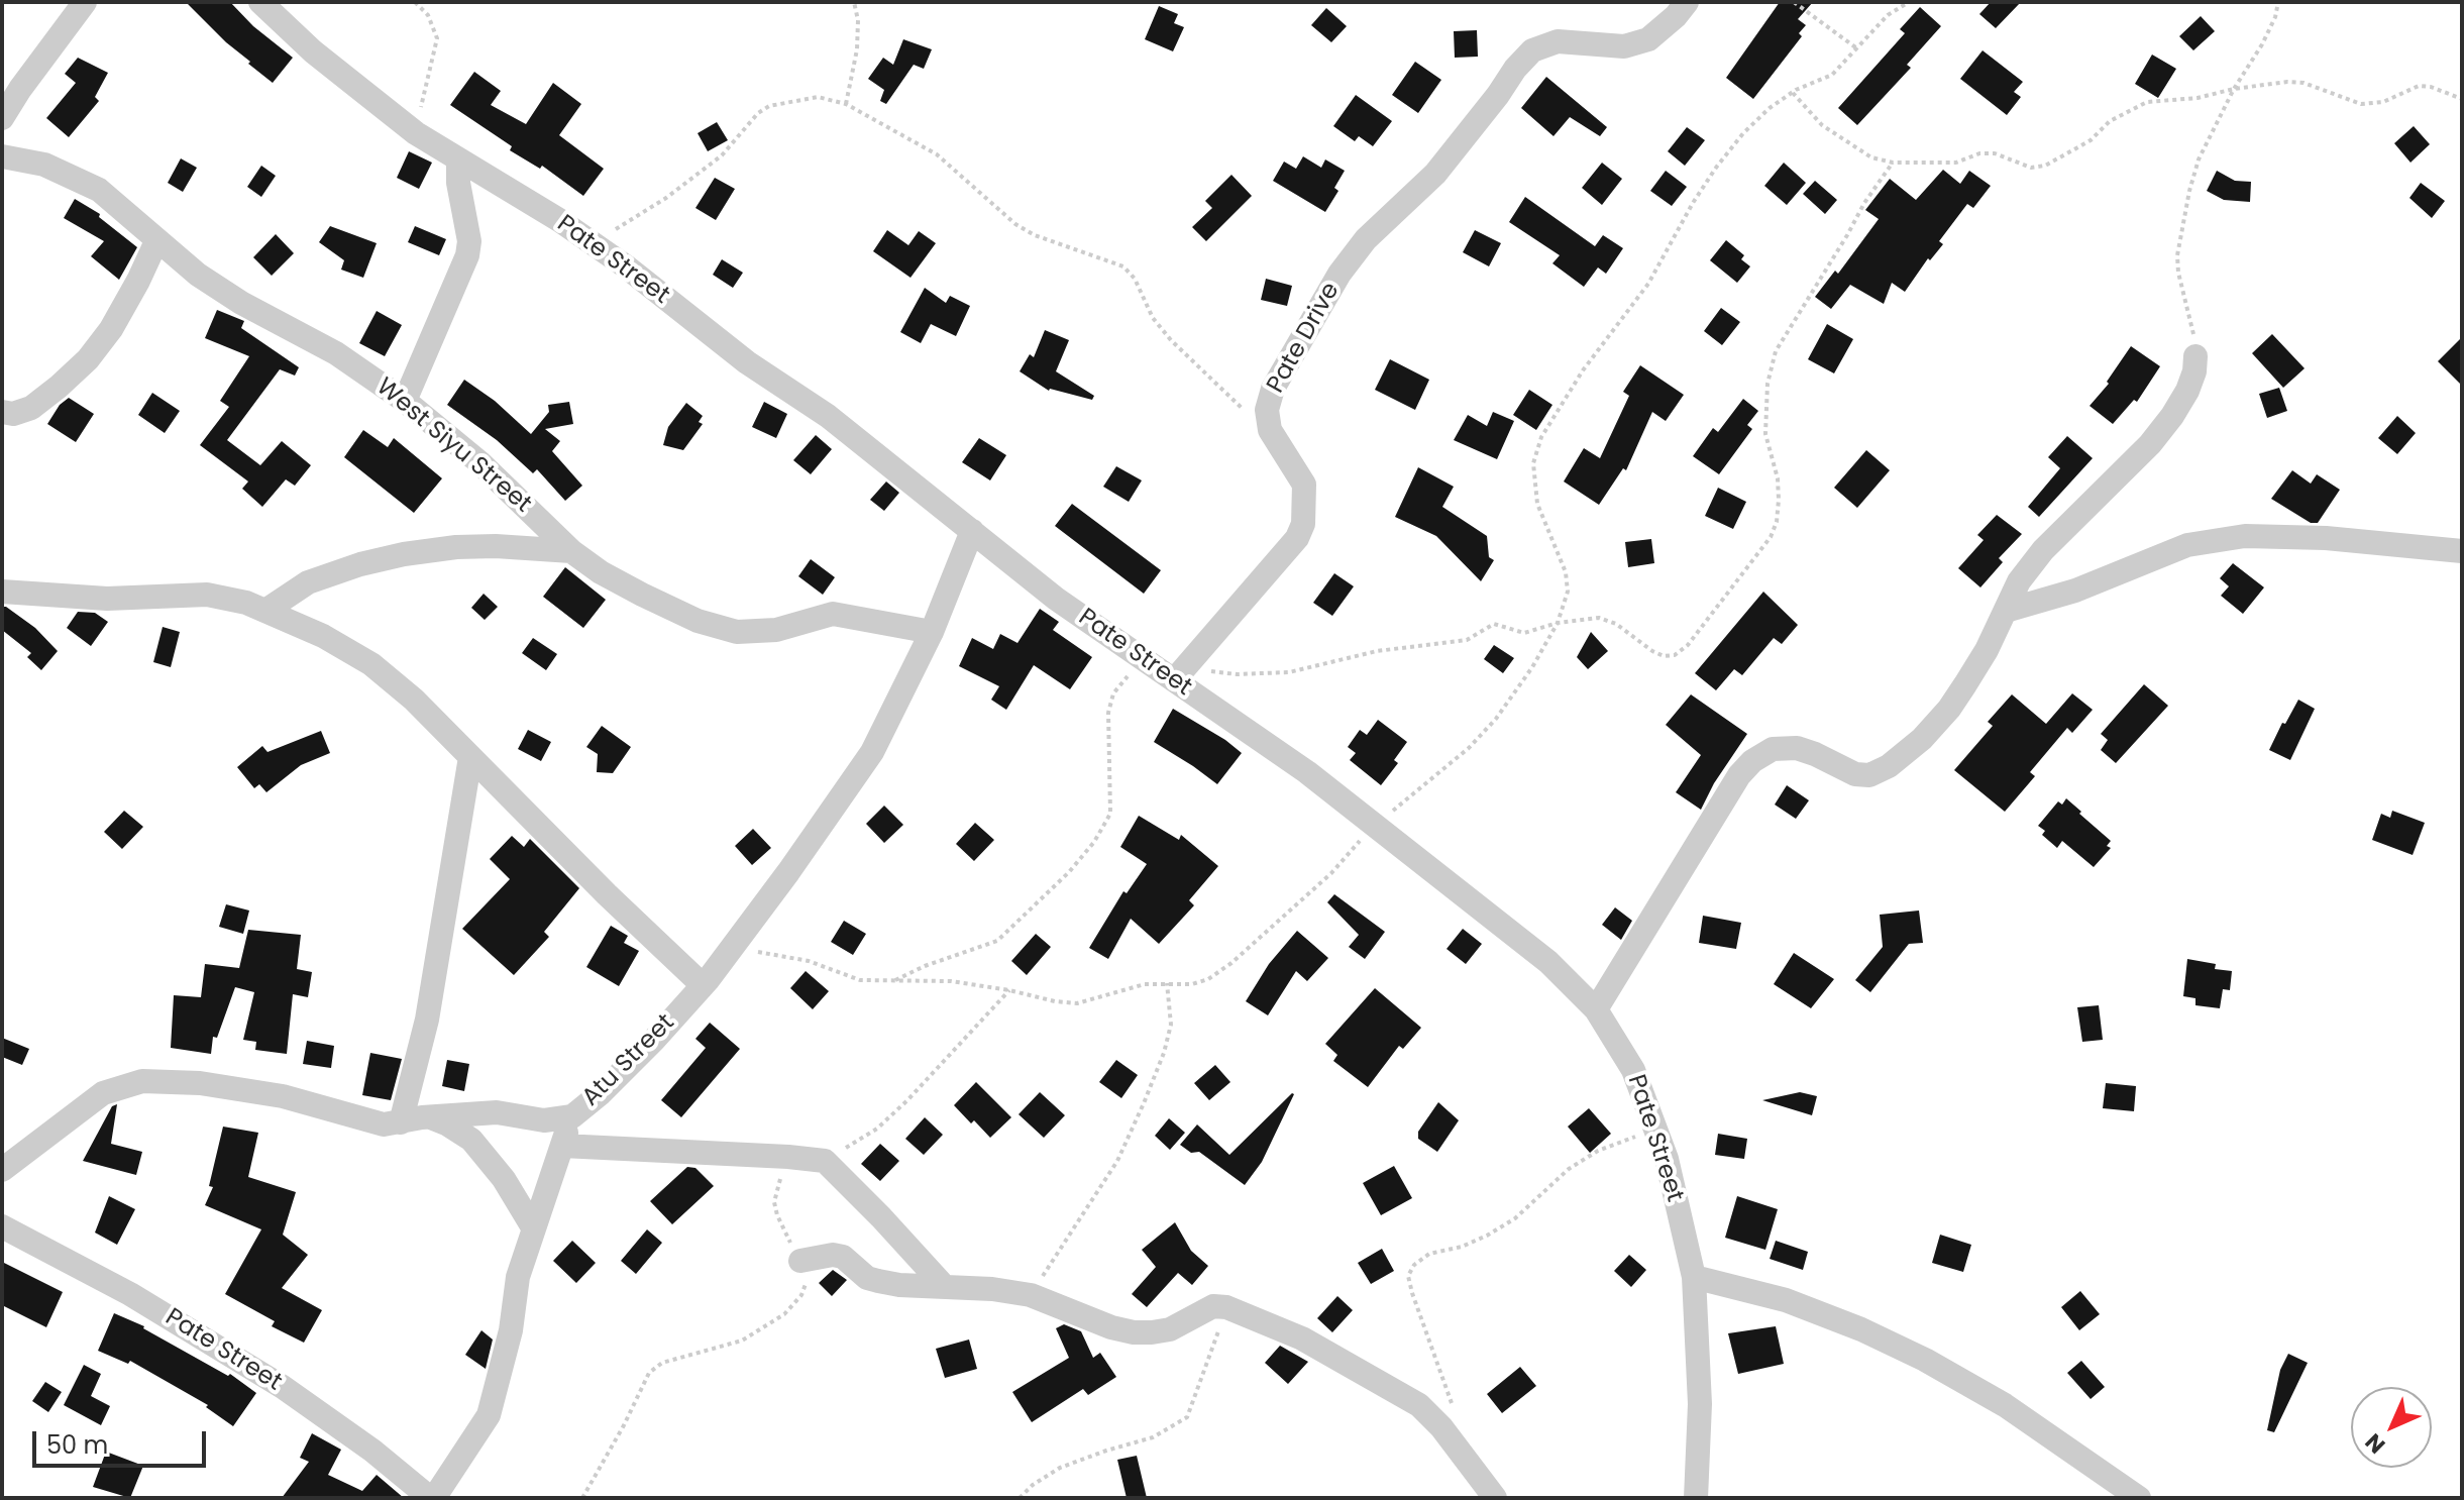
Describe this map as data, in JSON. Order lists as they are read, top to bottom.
{
  "streets": {
    "street": [
      "Pate Street",
      "Pate Drive",
      "West Siyu Street",
      "Atu Street"
    ]
  },
  "crossings": [
    ["Pate Street", "Atu Street"],
    ["West Siyu Street", "Atu Street"]
  ],
  "scale_bar": "50 m",
  "north": "bottom left"
}
